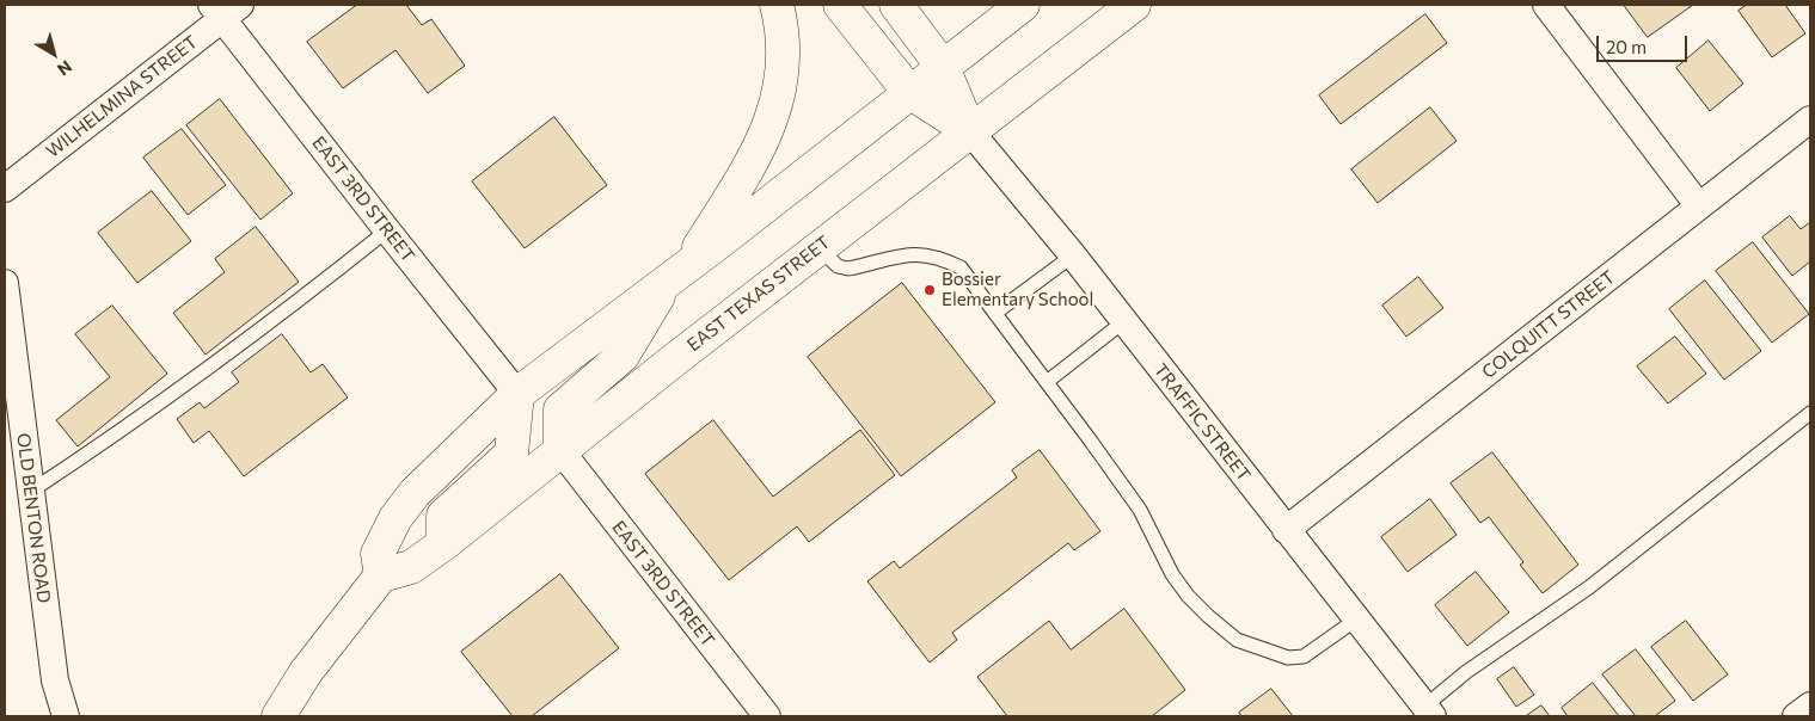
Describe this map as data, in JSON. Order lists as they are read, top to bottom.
{
  "streets": {
    "main road": ["EAST TEXAS STREET", "TRAFFIC STREET"],
    "street": [
      "WILHELMINA STREET",
      "EAST 3RD STREET",
      "COLQUITT STREET",
      "OLD BENTON ROAD"
    ]
  },
  "crossings": [
    ["WILHELMINA STREET", "EAST 3RD STREET"],
    ["EAST 3RD STREET", "EAST TEXAS STREET"],
    ["EAST TEXAS STREET", "TRAFFIC STREET"],
    ["COLQUITT STREET", "TRAFFIC STREET"]
  ],
  "places": ["Bossier Elementary School"],
  "scale_bar": "20 m",
  "north": "bottom right"
}
